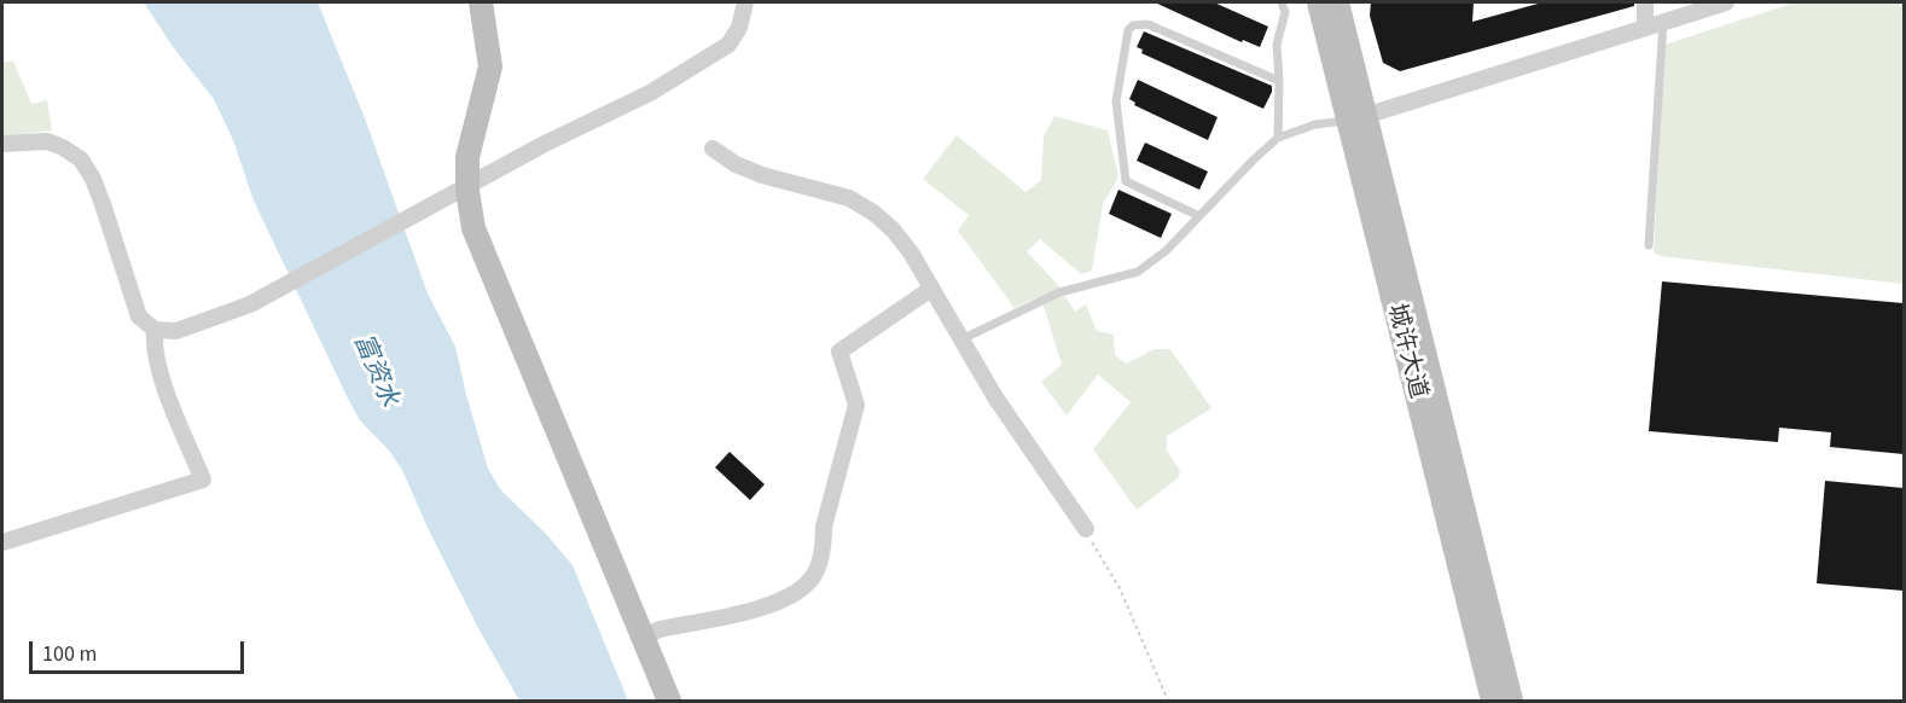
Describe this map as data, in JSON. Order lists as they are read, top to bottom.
{
  "streets": {
    "main road": ["城许大道"]
  },
  "water": ["富资水"],
  "scale_bar": "100 m"
}
